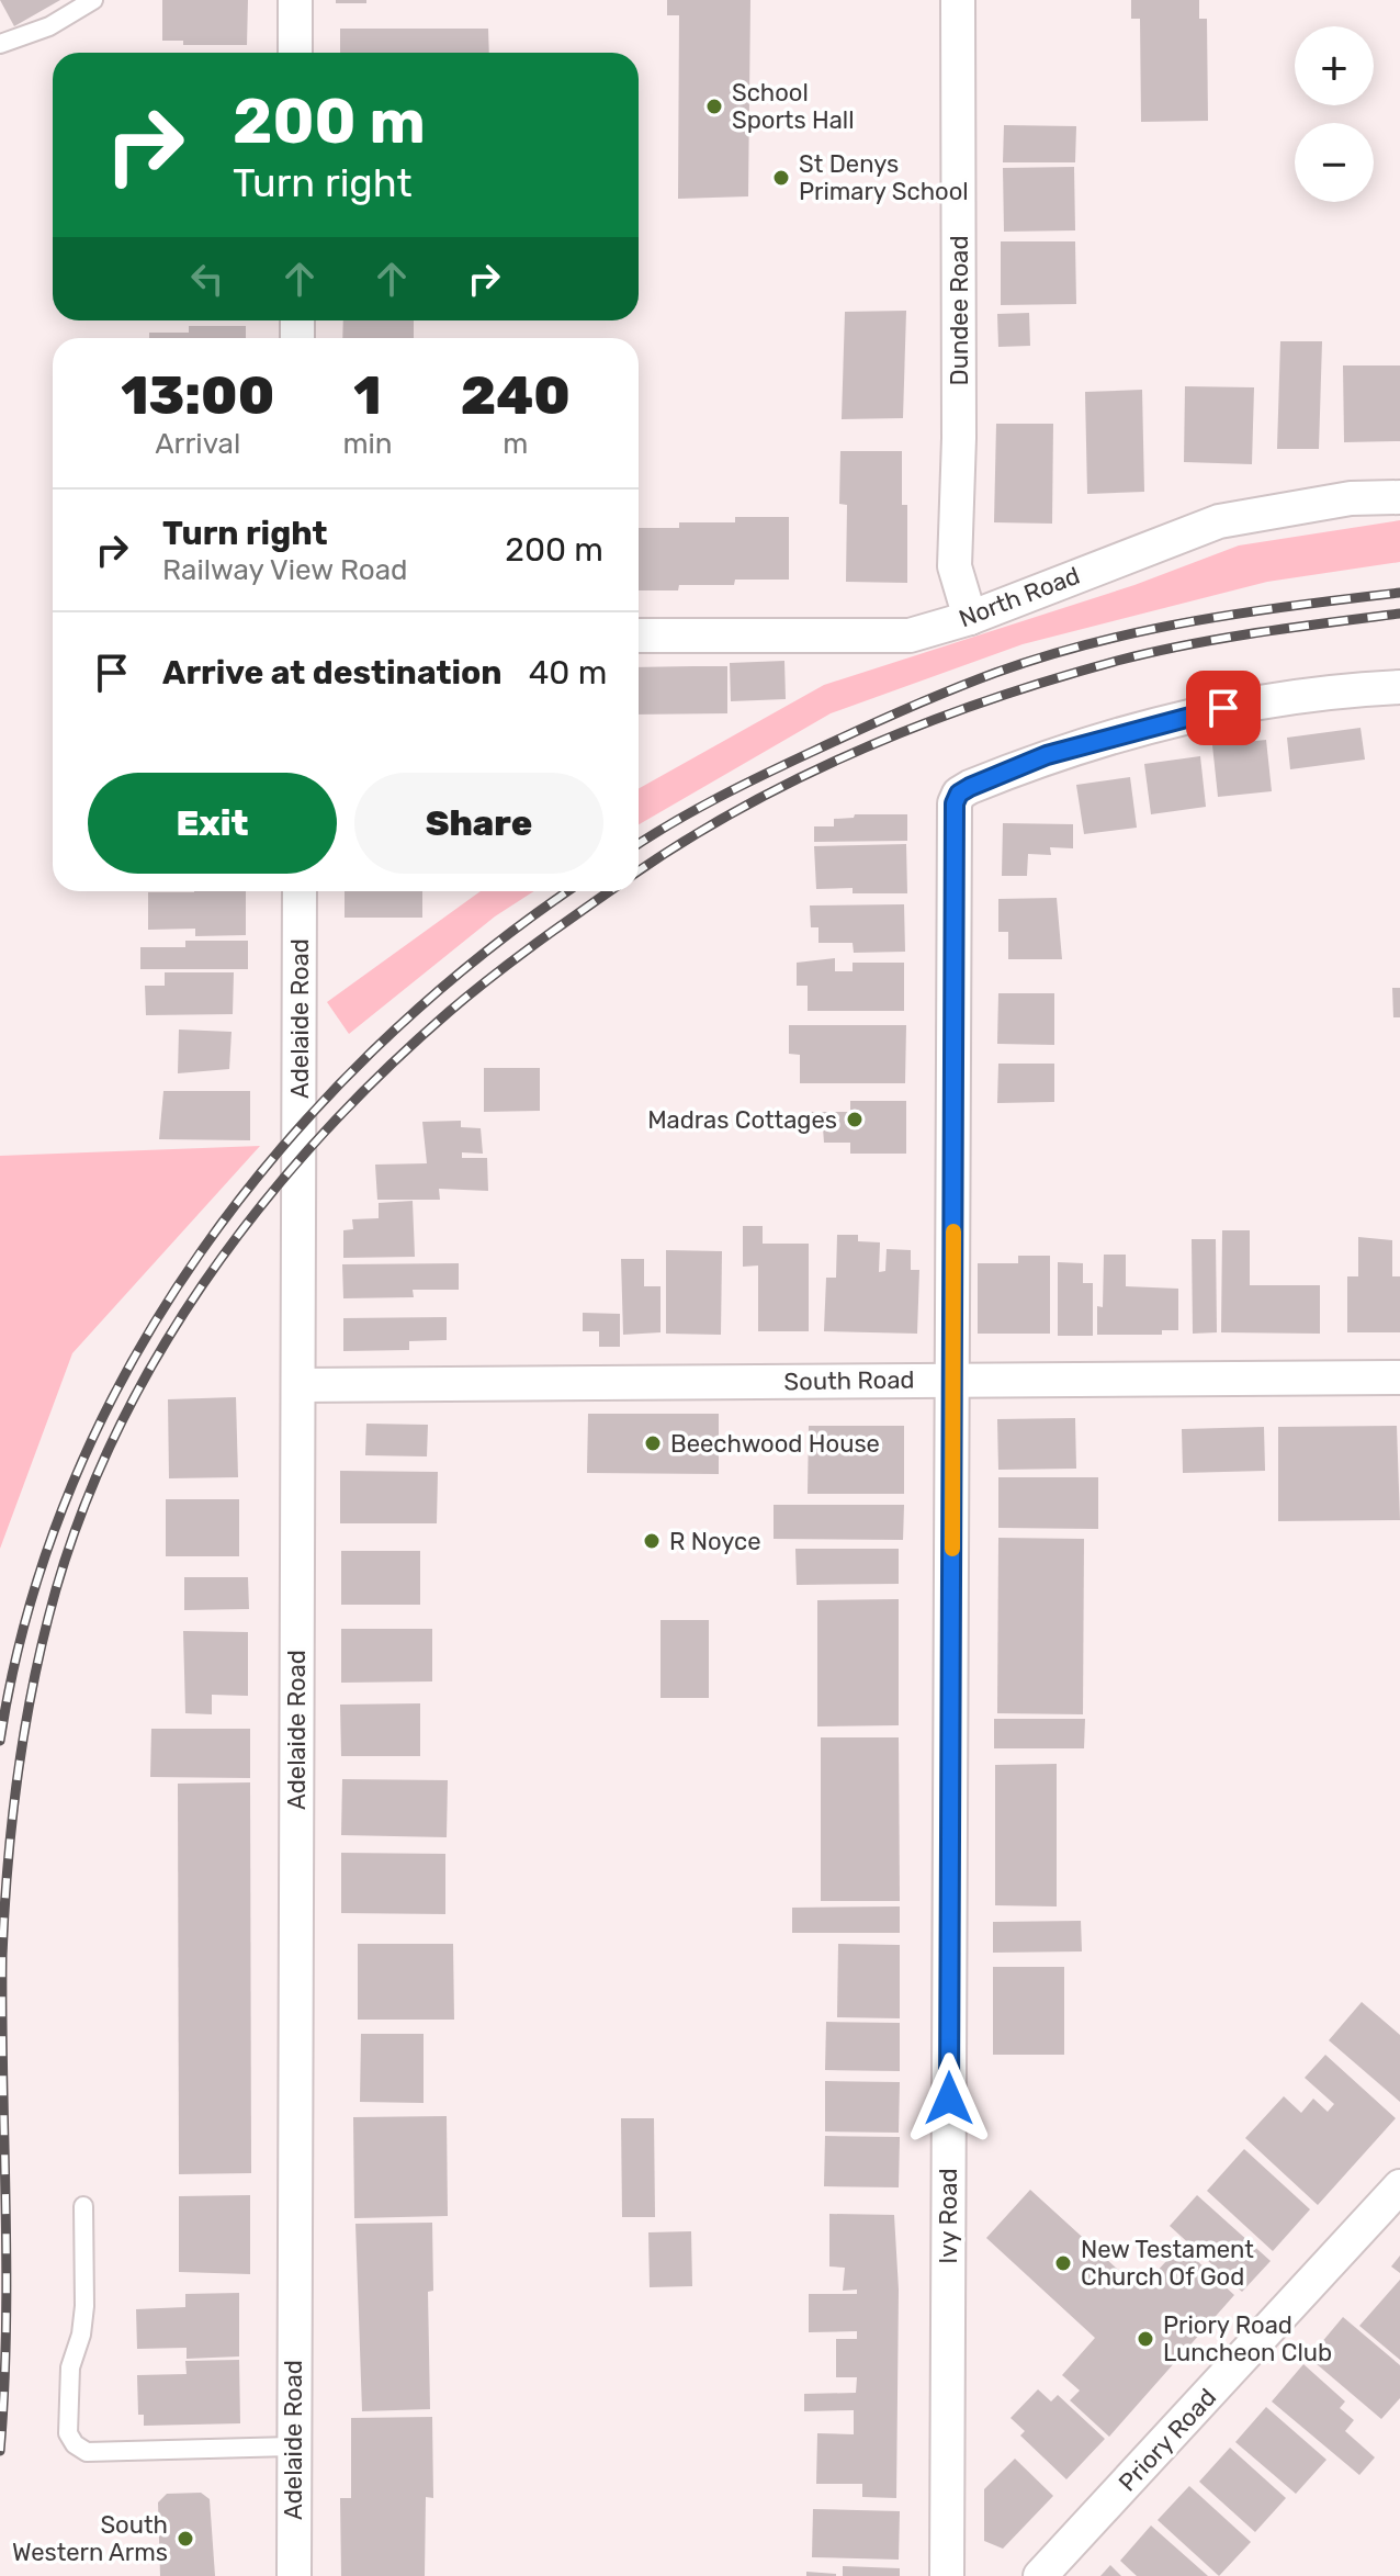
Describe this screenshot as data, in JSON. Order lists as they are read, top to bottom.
{
  "streets": {
    "street": [
      "Dundee Road",
      "North Road",
      "Adelaide Road",
      "South Road",
      "Ivy Road",
      "Priory Road"
    ]
  },
  "crossings": [
    ["Dundee Road", "North Road"],
    ["Adelaide Road", "South Road"],
    ["South Road", "Ivy Road"]
  ],
  "places": [
    "School Sports Hall",
    "St Denys Primary School",
    "Madras Cottages",
    "Beechwood House",
    "R Noyce",
    "New Testament Church Of God",
    "Priory Road Luncheon Club",
    "South Western Arms"
  ],
  "page": {
    "map_buttons": ["+", "−"],
    "turn": ["200 m", "Turn right"],
    "eta": [
      "13:00",
      "Arrival",
      "1",
      "min",
      "240",
      "m"
    ],
    "list": [
      {
        "name": "Turn right",
        "note": "Railway View Road",
        "value": "200 m"
      },
      {
        "name": "Arrive at destination",
        "value": "40 m"
      }
    ],
    "buttons": ["Exit", "Share"]
  }
}
